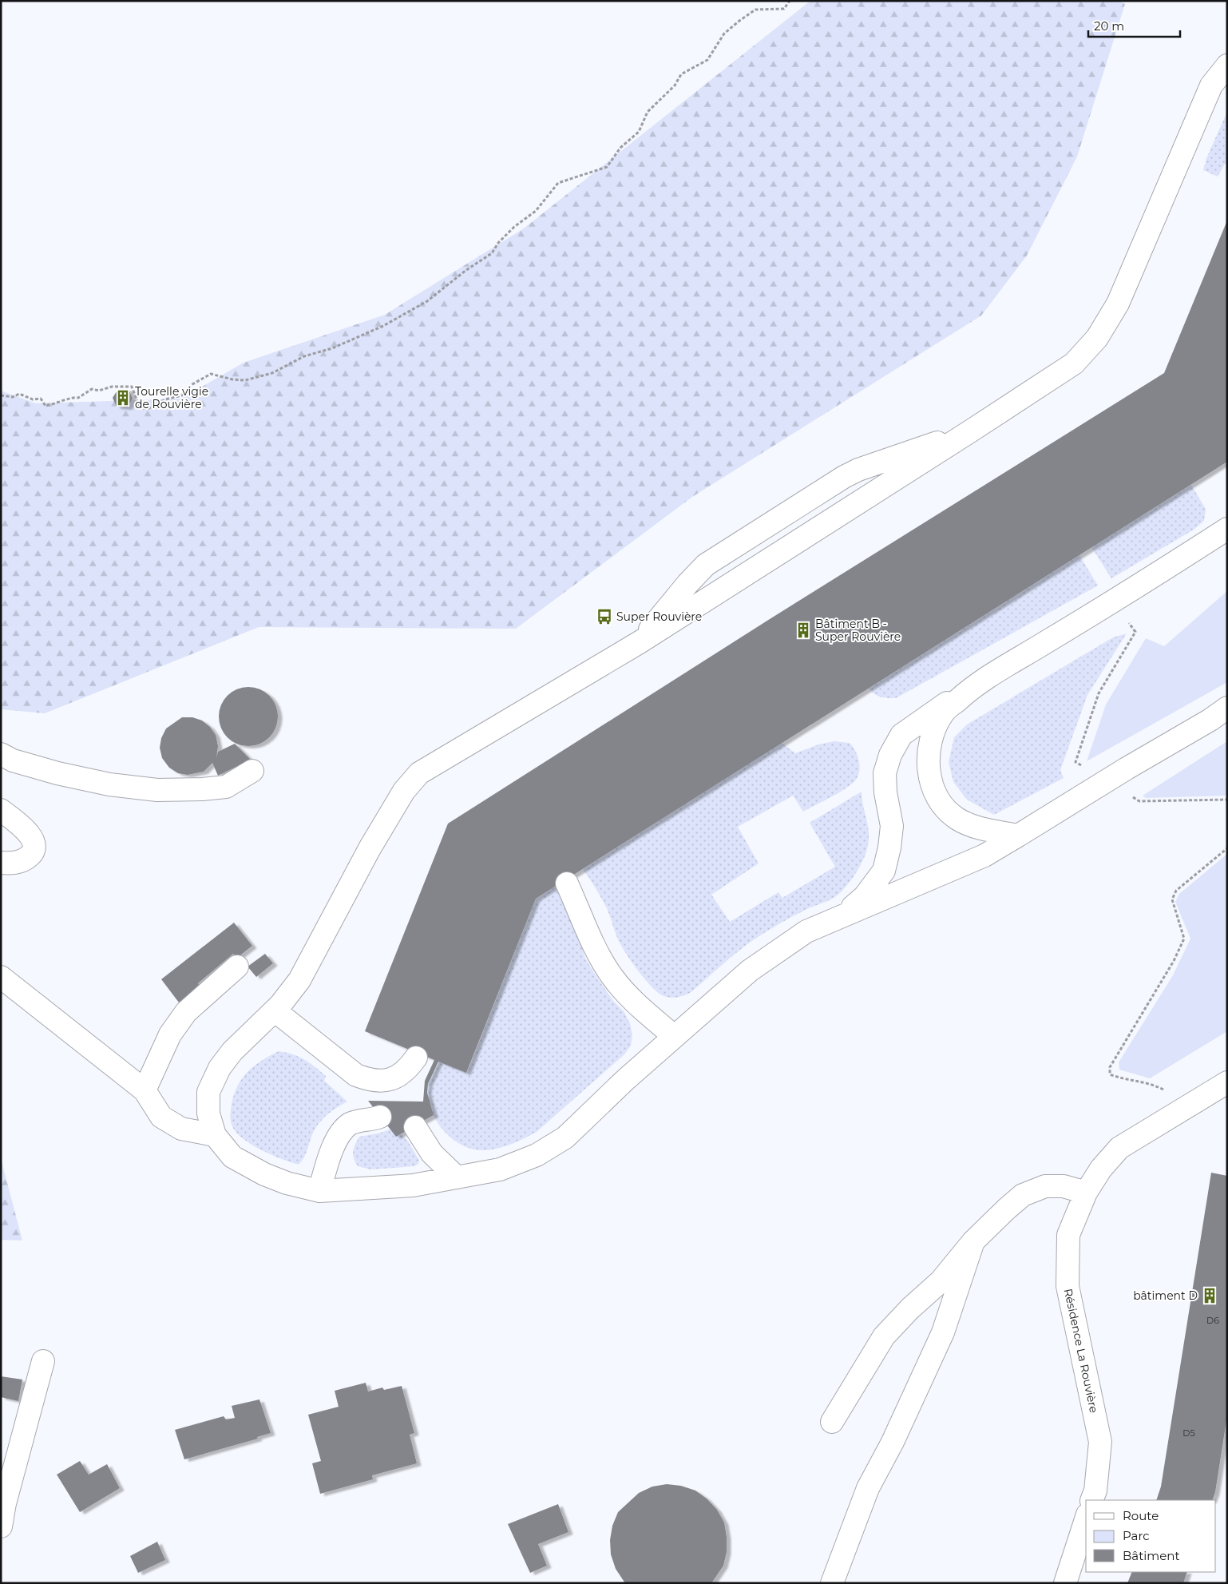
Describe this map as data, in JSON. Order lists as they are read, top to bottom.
{
  "streets": {
    "street": ["Résidence La Rouvière"]
  },
  "places": {
    "building": ["Tourelle vigie de Rouvière", "Bâtiment B - Super Rouvière", "bâtiment D"],
    "bus stop": ["Super Rouvière"]
  },
  "house_numbers": ["D6", "D5"],
  "legend": ["Route", "Parc", "Bâtiment"],
  "scale_bar": "20 m"
}
